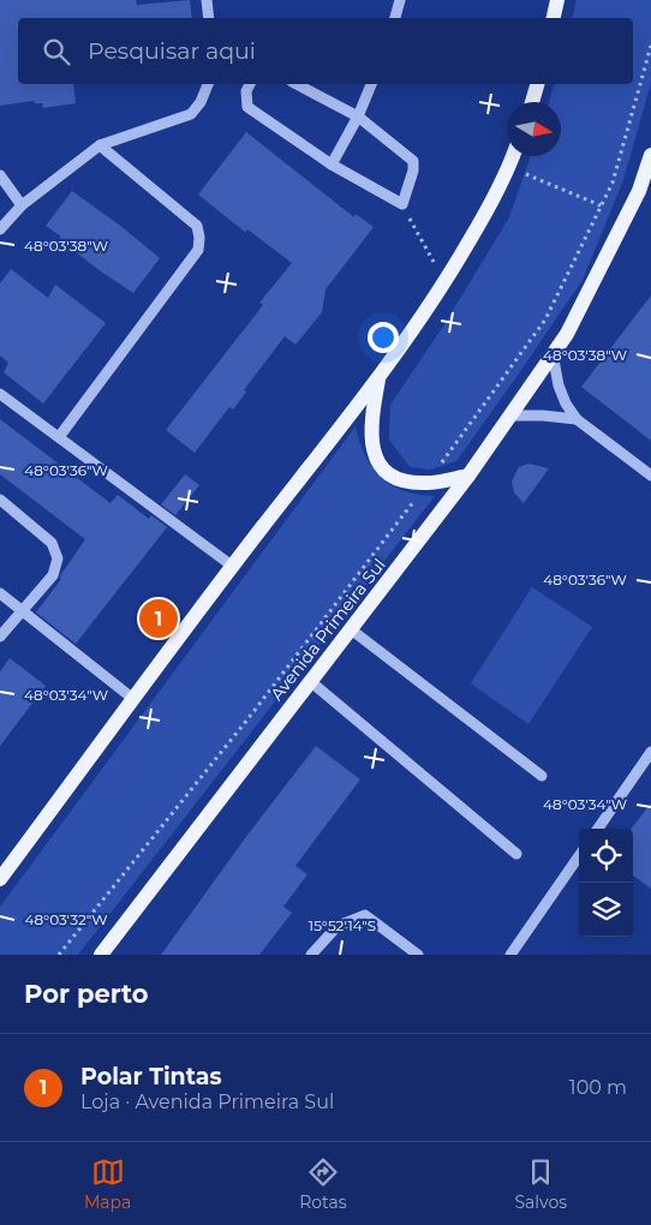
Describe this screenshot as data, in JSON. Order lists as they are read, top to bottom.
{
  "streets": {
    "main road": ["Avenida Primeira Sul"]
  },
  "north": "right",
  "page": {
    "search": "Pesquisar aqui",
    "pins": "1",
    "heading": "Por perto",
    "list": [
      {
        "mark": "1",
        "name": "Polar Tintas",
        "note": "Loja · Avenida Primeira Sul",
        "value": "100 m"
      }
    ],
    "nav": ["Mapa", "Rotas", "Salvos"]
  },
  "coordinates": [
    "48°03'38\"W",
    "48°03'36\"W",
    "48°03'34\"W",
    "48°03'32\"W",
    "15°52'14\"S"
  ]
}
